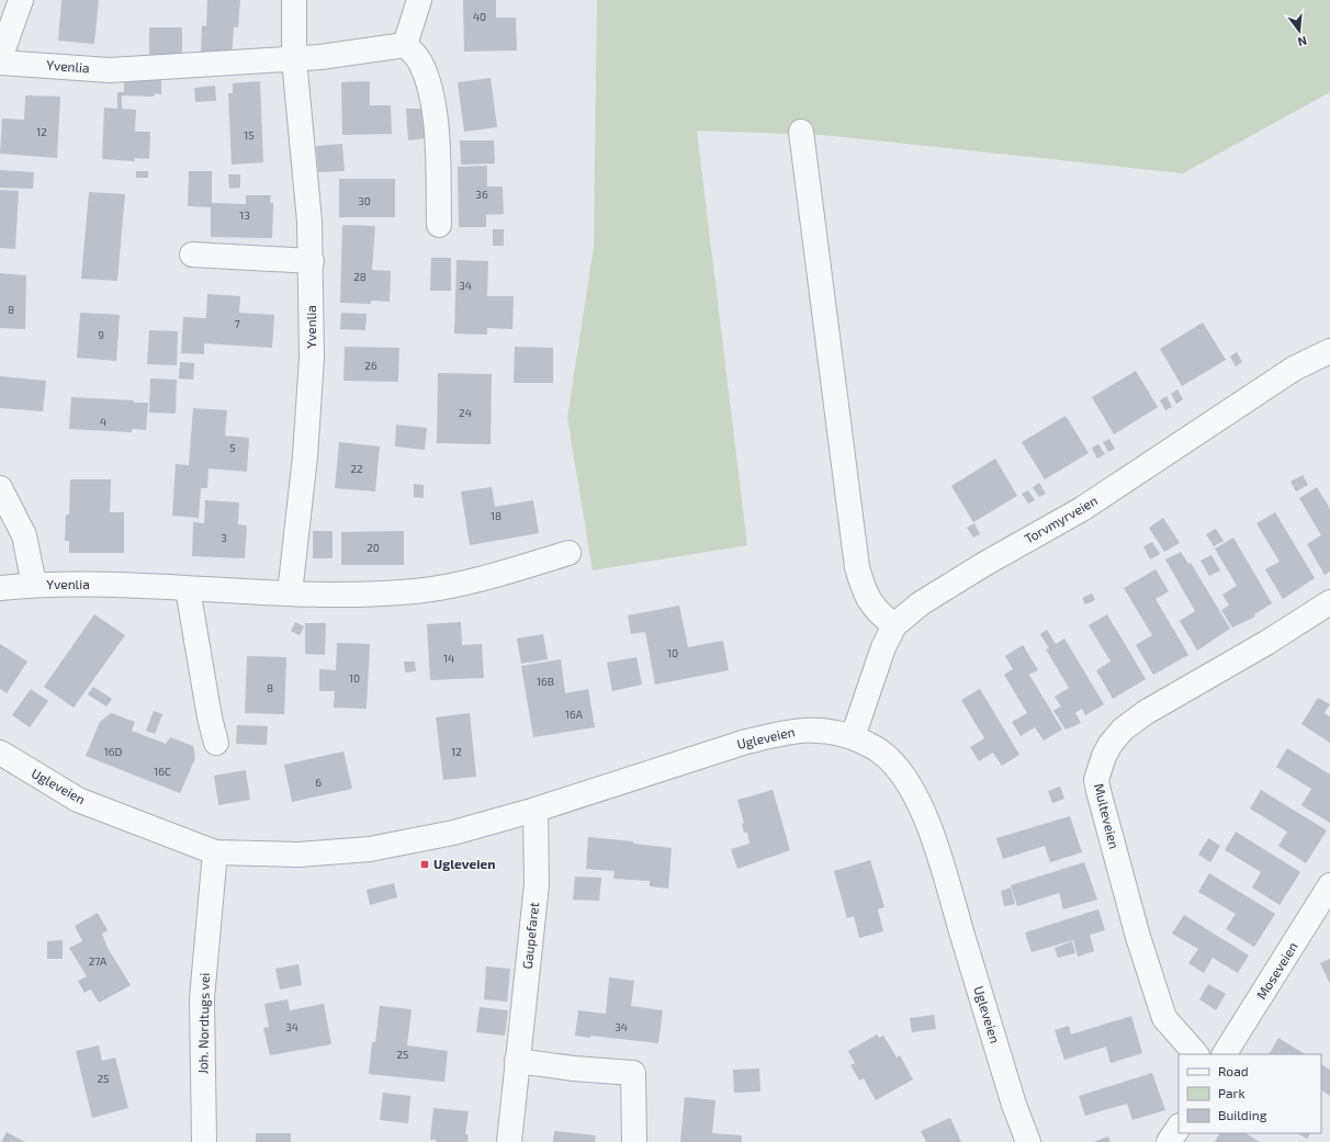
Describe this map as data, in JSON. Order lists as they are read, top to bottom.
{
  "streets": {
    "street": [
      "Yvenlia",
      "Torvmyrveien",
      "Ugleveien",
      "Multeveien",
      "Gaupefaret",
      "Moseveien",
      "Joh. Nordtugs vei"
    ]
  },
  "crossings": [
    ["Torvmyrveien", "Ugleveien"],
    ["Ugleveien", "Gaupefaret"],
    ["Ugleveien", "Joh. Nordtugs vei"]
  ],
  "places": {
    "transit": ["Ugleveien"]
  },
  "house_numbers": [
    "40",
    "12",
    "15",
    "36",
    "30",
    "13",
    "28",
    "34",
    "8",
    "7",
    "9",
    "26",
    "24",
    "4",
    "5",
    "22",
    "18",
    "3",
    "20",
    "10",
    "14",
    "10",
    "16B",
    "8",
    "16A",
    "16D",
    "12",
    "16C",
    "6",
    "27A",
    "34",
    "34",
    "25",
    "25"
  ],
  "legend": ["Road", "Park", "Building"],
  "north": "bottom"
}
